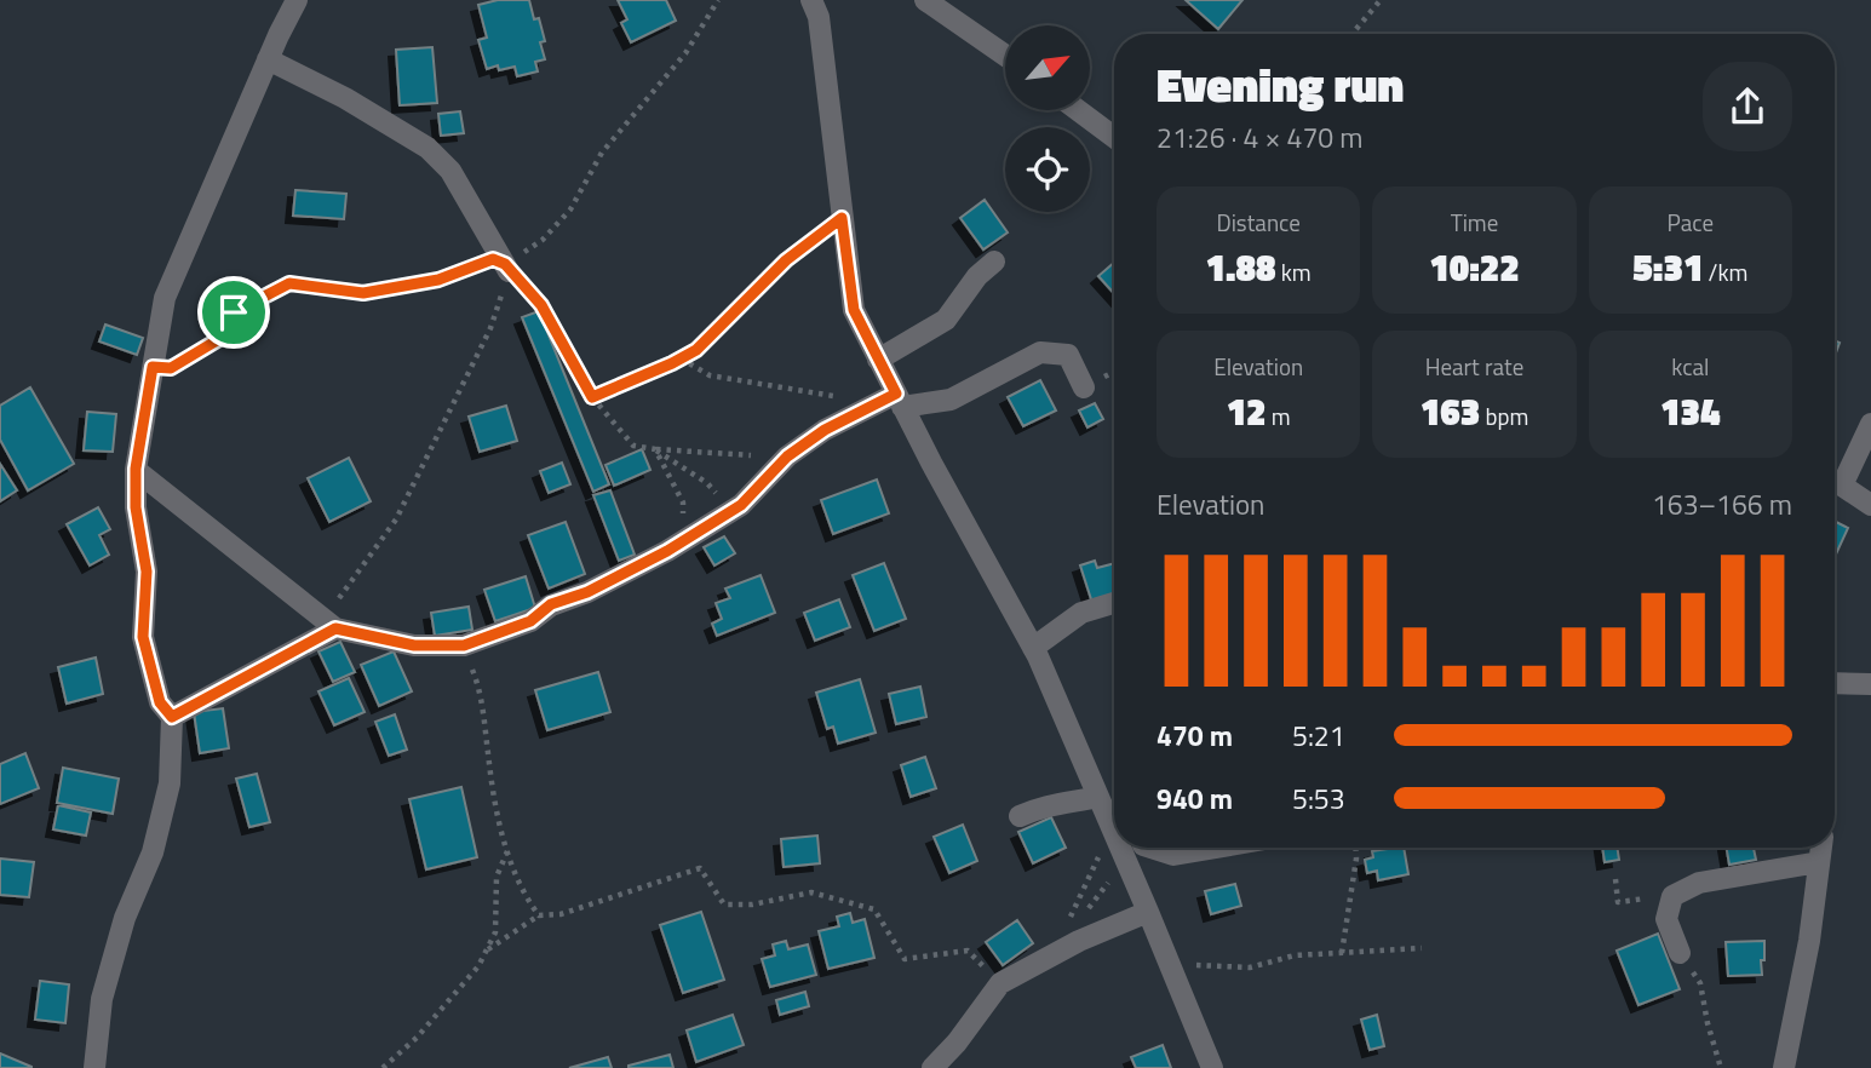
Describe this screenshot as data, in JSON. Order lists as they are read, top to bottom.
{
  "north": "top right",
  "page": {
    "heading": ["Evening run", "21:26 · 4 × 470 m"],
    "stats": [
      ["Distance", "1.88 km"],
      ["Time", "10:22"],
      ["Pace", "5:31 /km"],
      ["Elevation", "12 m"],
      ["Heart rate", "163 bpm"],
      ["kcal", "134"]
    ],
    "chart": ["Elevation", "163–166 m"],
    "list": [
      {
        "name": "470 m",
        "note": "5:21"
      },
      {
        "name": "940 m",
        "note": "5:53"
      }
    ]
  }
}
